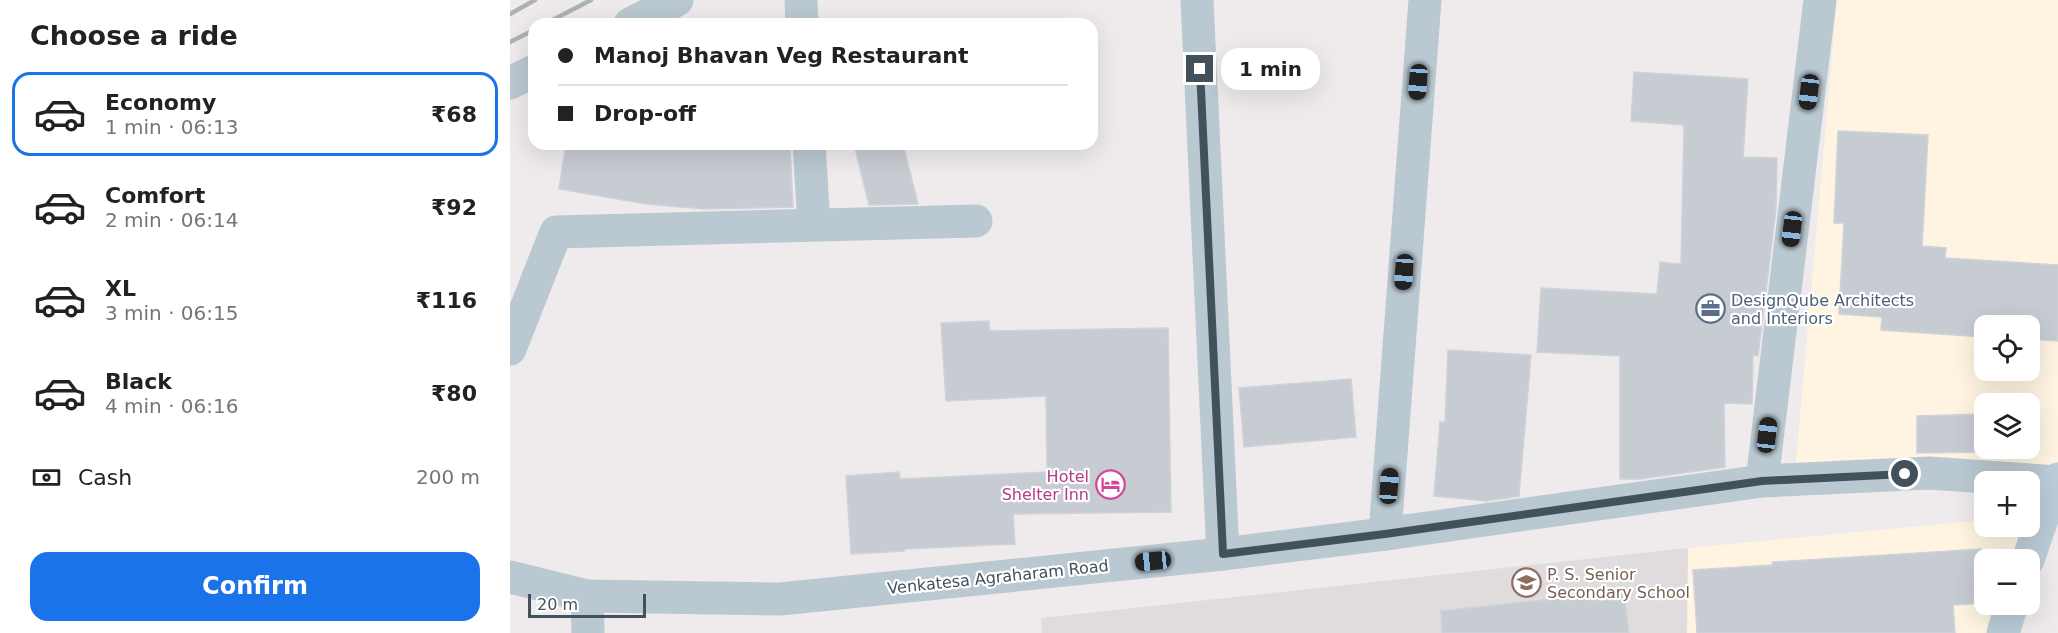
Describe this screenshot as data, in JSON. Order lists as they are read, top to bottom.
{
  "streets": {
    "street": ["Venkatesa Agraharam Road"]
  },
  "places": {
    "office": ["DesignQube Architects and Interiors"],
    "hotel": ["Hotel Shelter Inn"],
    "school or university": ["P. S. Senior Secondary School"]
  },
  "scale_bar": "20 m",
  "page": {
    "heading": "Choose a ride",
    "banner": ["Manoj Bhavan Veg Restaurant", "Drop-off"],
    "bubble": "1 min",
    "list": [
      {
        "name": "Economy",
        "note": "1 min · 06:13",
        "value": "₹68"
      },
      {
        "name": "Comfort",
        "note": "2 min · 06:14",
        "value": "₹92"
      },
      {
        "name": "XL",
        "note": "3 min · 06:15",
        "value": "₹116"
      },
      {
        "name": "Black",
        "note": "4 min · 06:16",
        "value": "₹80"
      }
    ],
    "map_buttons": ["+", "−"],
    "pay": ["Cash", "200 m"],
    "buttons": "Confirm",
    "scale": "20 m"
  }
}
